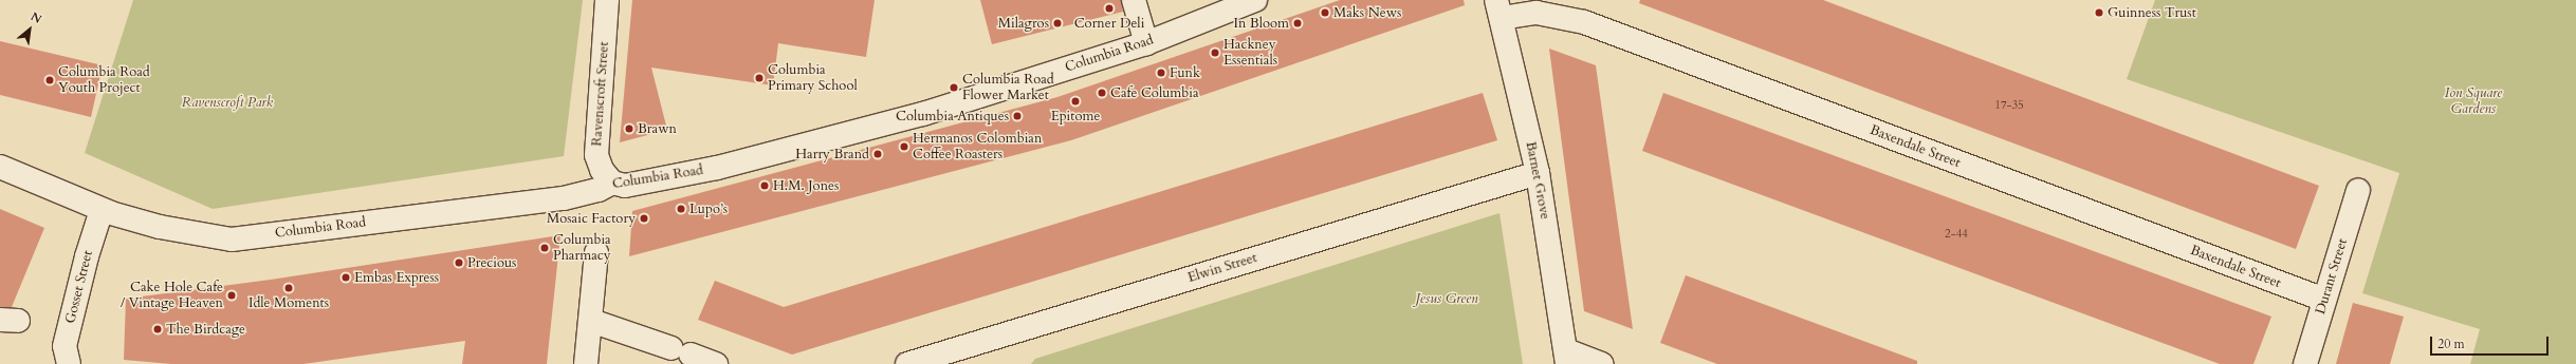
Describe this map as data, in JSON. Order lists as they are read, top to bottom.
{
  "streets": {
    "street": [
      "Columbia Road",
      "Ravenscroft Street",
      "Baxendale Street",
      "Barnet Grove",
      "Elwin Street",
      "Durant Street",
      "Gosset Street"
    ]
  },
  "crossings": [
    ["Columbia Road", "Ravenscroft Street"],
    ["Columbia Road", "Gosset Street"],
    ["Baxendale Street", "Barnet Grove"],
    ["Baxendale Street", "Durant Street"],
    ["Barnet Grove", "Elwin Street"]
  ],
  "parks": ["Ion Square Gardens", "Ravenscroft Park", "Jesus Green"],
  "places": [
    "Corner Deli",
    "Maks News",
    "Guinness Trust",
    "Milagros",
    "In Bloom",
    "Hackney Essentials",
    "Funk",
    "Columbia Primary School",
    "Columbia Road Youth Project",
    "Columbia Road Flower Market",
    "Cafe Columbia",
    "Epitome",
    "Columbia Antiques",
    "Brawn",
    "Hermanos Colombian Coffee Roasters",
    "Harry Brand",
    "H.M. Jones",
    "Lupo’s",
    "Mosaic Factory",
    "Columbia Pharmacy",
    "Precious",
    "Embas Express",
    "Idle Moments",
    "Cake Hole Cafe / Vintage Heaven",
    "The Birdcage"
  ],
  "house_numbers": ["17-35", "2-44"],
  "scale_bar": "20 m",
  "north": "top right"
}
